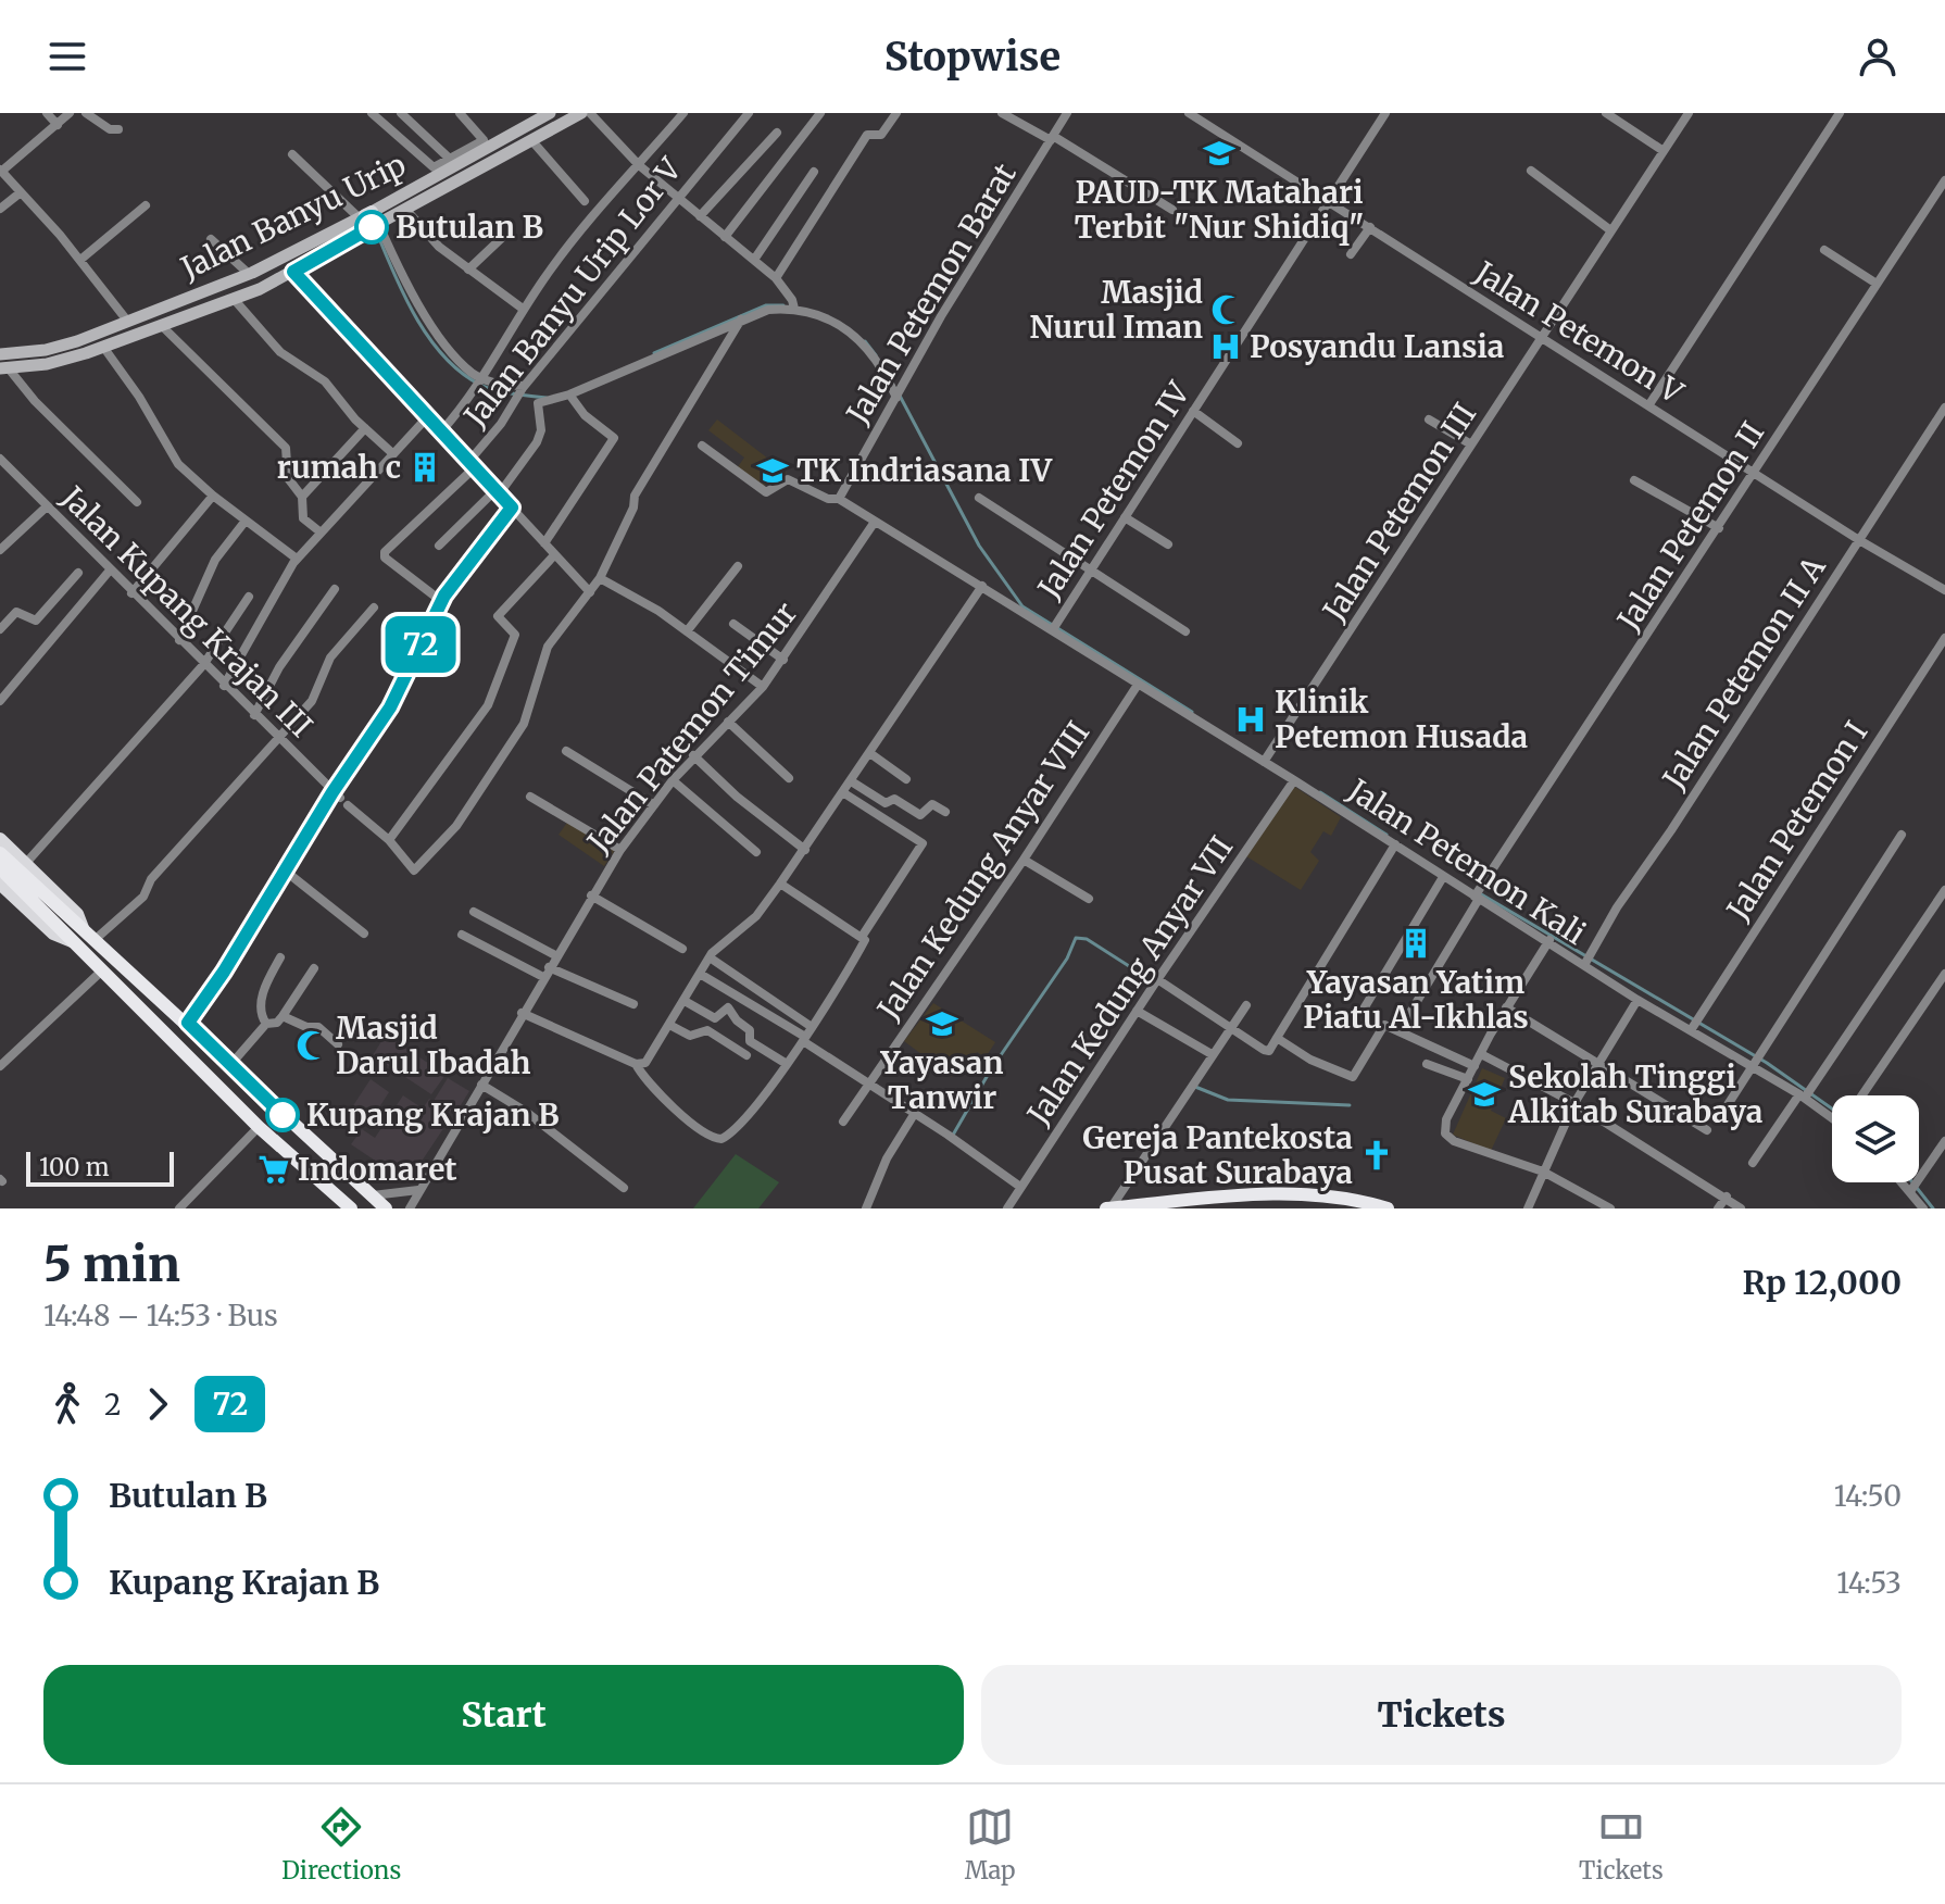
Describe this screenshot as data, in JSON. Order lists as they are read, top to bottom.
{
  "streets": {
    "main road": ["Jalan Banyu Urip"],
    "street": [
      "Jalan Banyu Urip Lor V",
      "Jalan Petemon Barat",
      "Jalan Petemon V",
      "Jalan Petemon IV",
      "Jalan Petemon III",
      "Jalan Petemon II",
      "Jalan Kupang Krajan III",
      "Jalan Petemon II A",
      "Jalan Patemon Timur",
      "Jalan Petemon I",
      "Jalan Petemon Kali",
      "Jalan Kedung Anyar VIII",
      "Jalan Kedung Anyar VII"
    ]
  },
  "crossings": [
    ["Jalan Petemon Barat", "Jalan Petemon Kali"],
    ["Jalan Petemon V", "Jalan Petemon IV"],
    ["Jalan Petemon V", "Jalan Petemon III"],
    ["Jalan Petemon V", "Jalan Petemon II"],
    ["Jalan Petemon V", "Jalan Petemon II A"],
    ["Jalan Petemon IV", "Jalan Petemon Kali"],
    ["Jalan Petemon III", "Jalan Petemon Kali"],
    ["Jalan Petemon II", "Jalan Petemon Kali"],
    ["Jalan Petemon II A", "Jalan Petemon Kali"],
    ["Jalan Patemon Timur", "Jalan Petemon Kali"],
    ["Jalan Petemon I", "Jalan Petemon Kali"],
    ["Jalan Petemon Kali", "Jalan Kedung Anyar VIII"],
    ["Jalan Petemon Kali", "Jalan Kedung Anyar VII"]
  ],
  "places": {
    "school or university": [
      "PAUD-TK Matahari Terbit \"Nur Shidiq\"",
      "TK Indriasana IV",
      "Yayasan Tanwir",
      "Sekolah Tinggi Alkitab Surabaya"
    ],
    "other": ["Butulan B", "Kupang Krajan B"],
    "mosque": ["Masjid Nurul Iman", "Masjid Darul Ibadah"],
    "hospital": ["Posyandu Lansia", "Klinik Petemon Husada"],
    "building": ["rumah c", "Yayasan Yatim Piatu Al-Ikhlas"],
    "church": ["Gereja Pantekosta Pusat Surabaya"],
    "supermarket": ["Indomaret"]
  },
  "lines": ["bus line 72"],
  "scale_bar": "100 m",
  "page": {
    "header": "Stopwise",
    "on_map": "72",
    "scale": "100 m",
    "heading": ["5 min", "14:48 – 14:53 · Bus", "Rp 12,000"],
    "legs": ["2", "72"],
    "list": [
      {
        "name": "Butulan B",
        "value": "14:50"
      },
      {
        "name": "Kupang Krajan B",
        "value": "14:53"
      }
    ],
    "buttons": ["Start", "Tickets"],
    "tabs": ["Directions", "Map", "Tickets"]
  }
}
